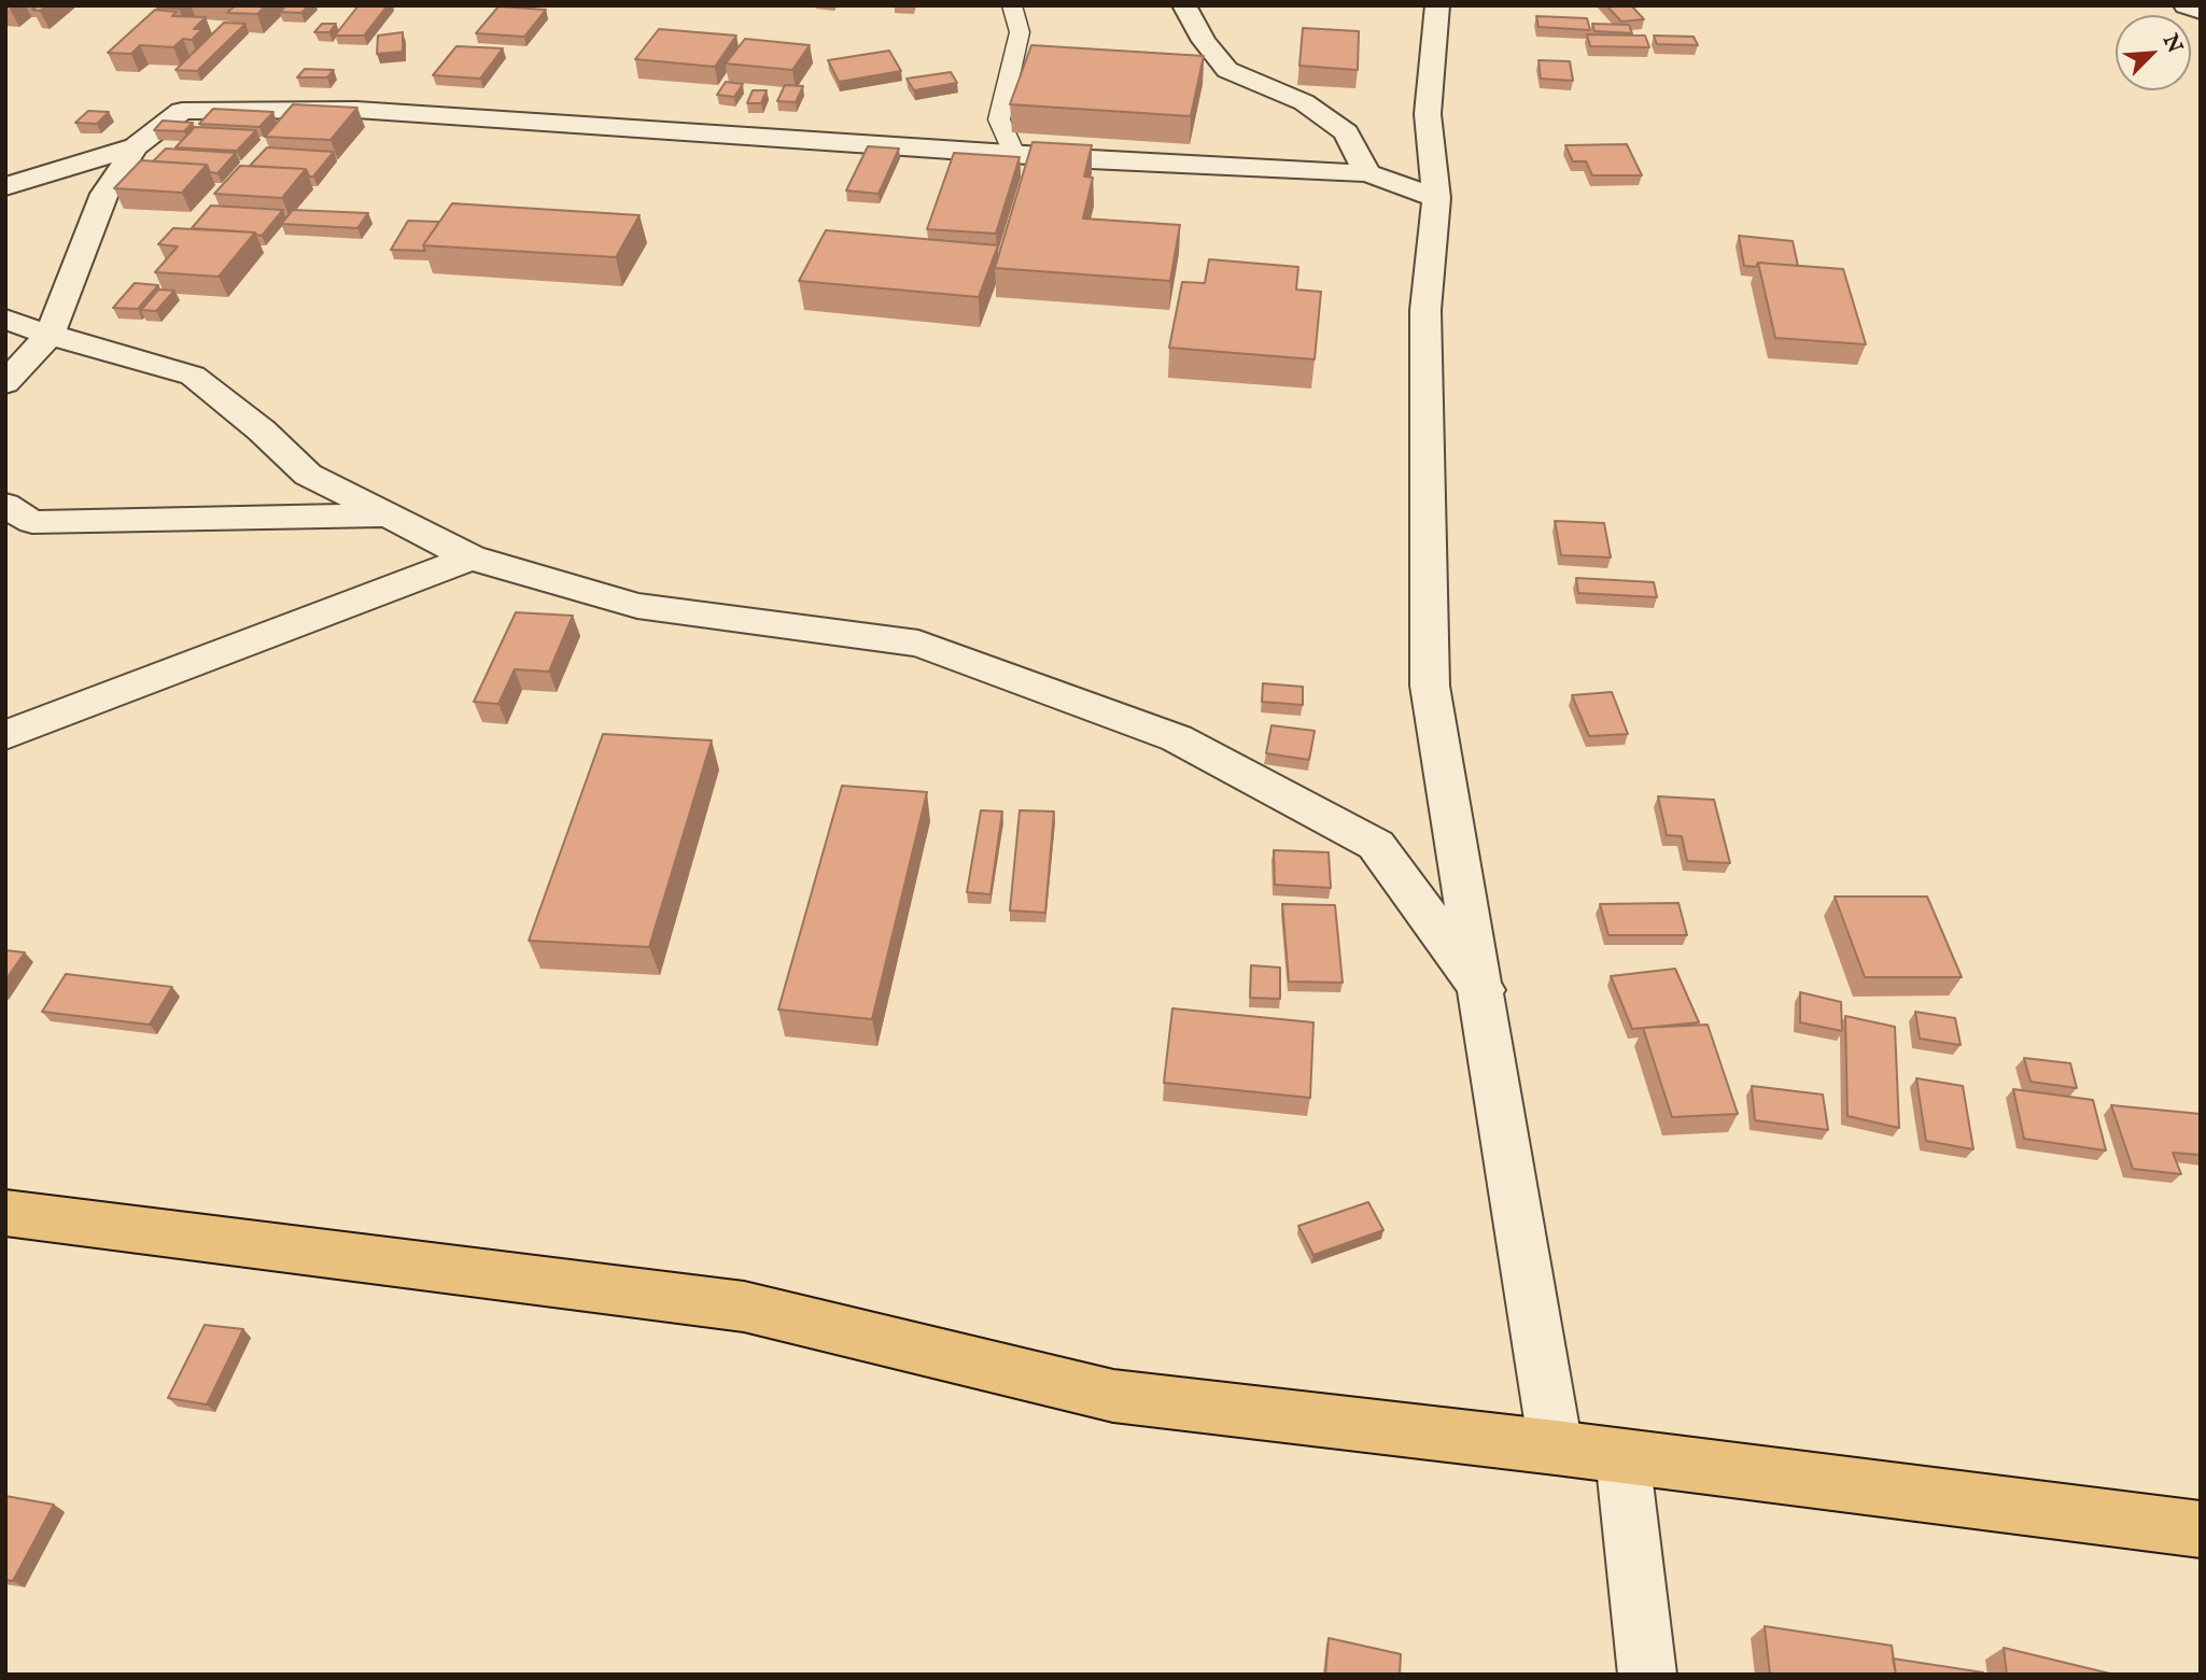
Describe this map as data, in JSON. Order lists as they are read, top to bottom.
{
  "north": "top right"
}
